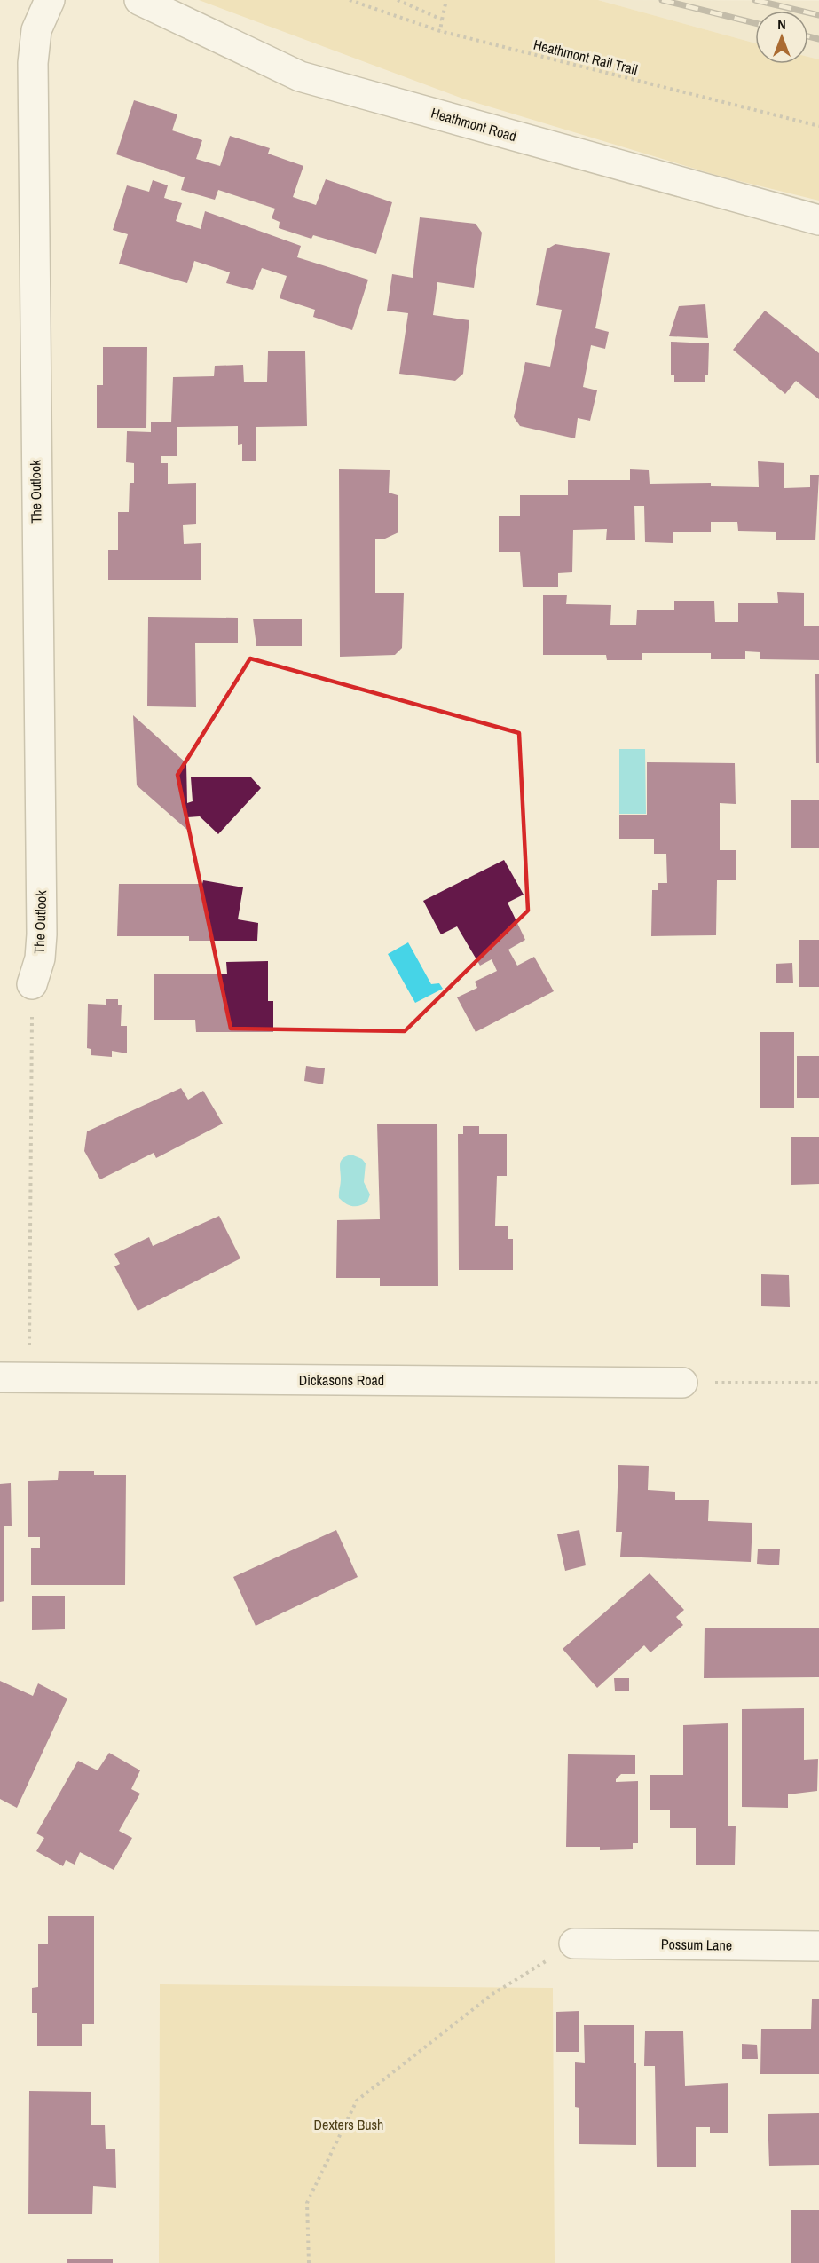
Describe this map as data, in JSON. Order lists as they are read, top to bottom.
{
  "streets": {
    "street": [
      "Heathmont Road",
      "The Outlook",
      "Dickasons Road",
      "Possum Lane"
    ],
    "path": ["Heathmont Rail Trail"]
  },
  "parks": ["Dexters Bush"],
  "north": "top"
}
